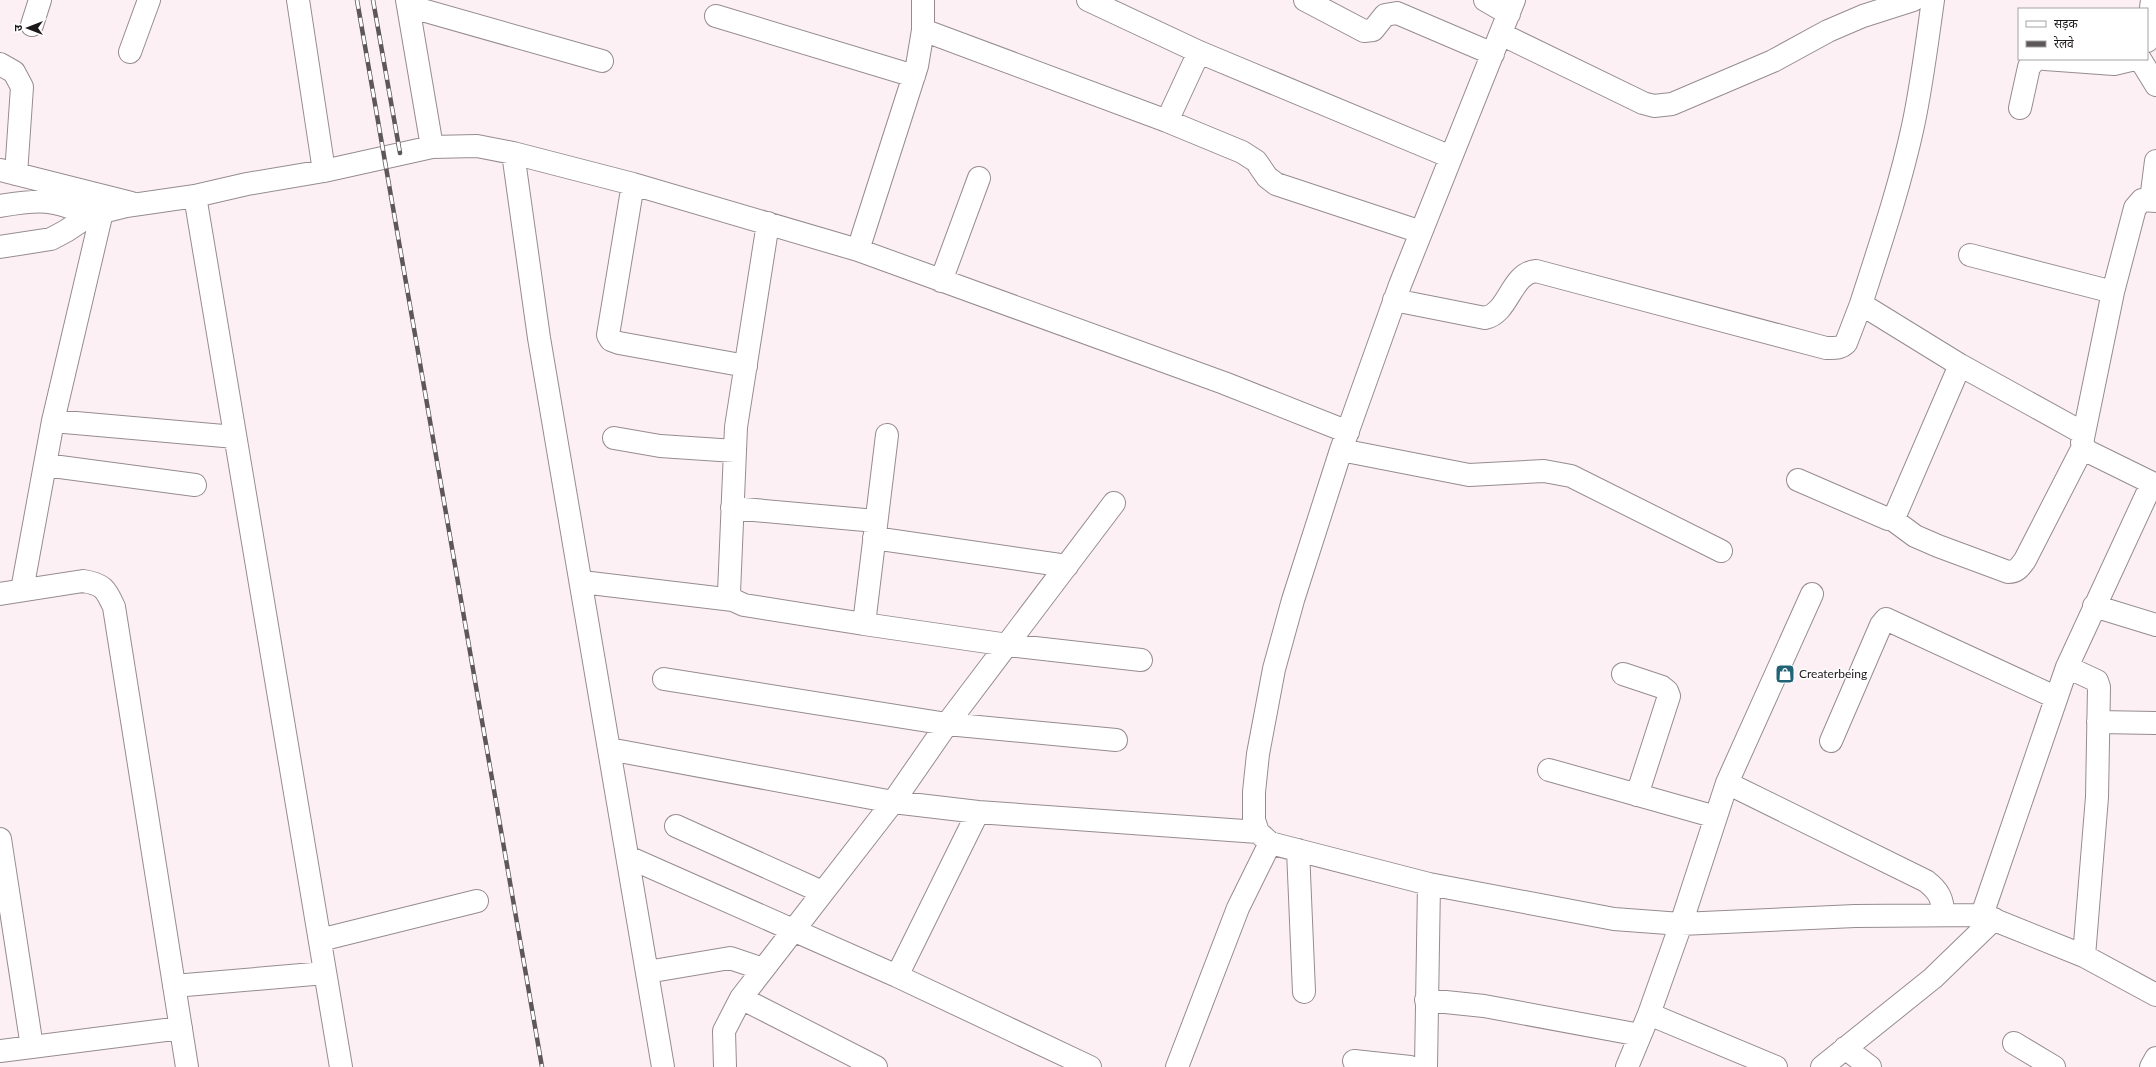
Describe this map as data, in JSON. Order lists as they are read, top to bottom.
{
  "places": {
    "shop": ["Createrbeing"]
  },
  "legend": ["सड़क", "रेलवे"],
  "north": "left"
}
